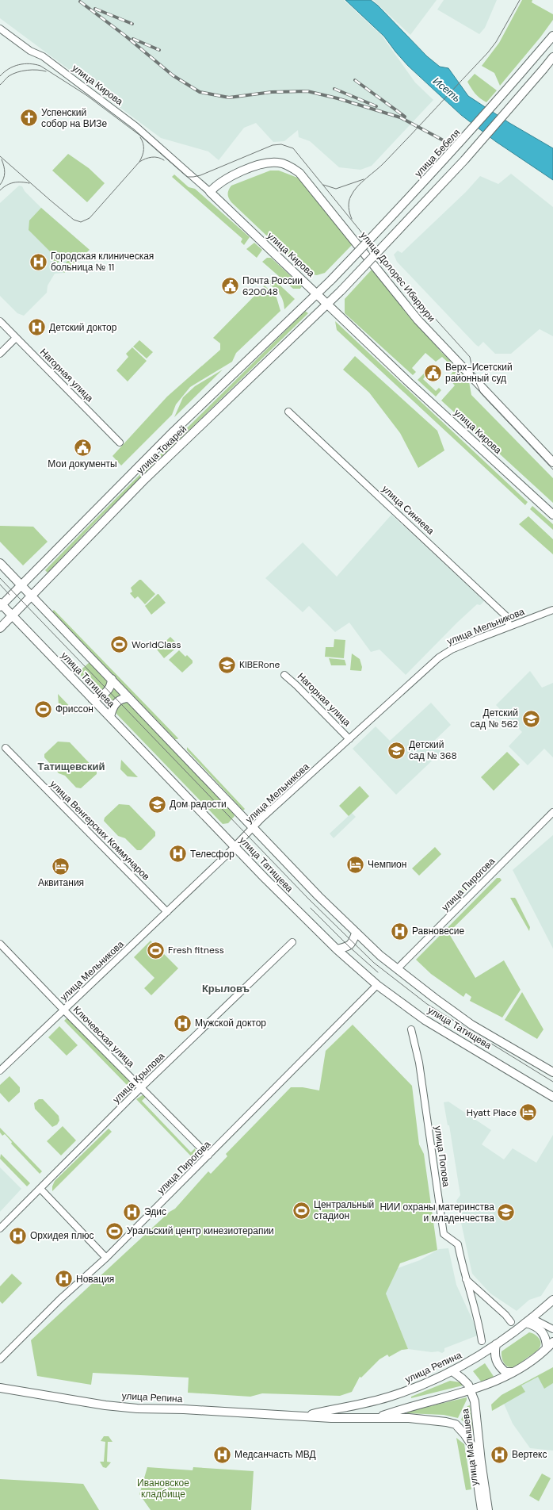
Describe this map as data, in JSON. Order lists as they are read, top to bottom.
{
  "streets": {
    "main road": [
      "улица Кирова",
      "улица Бебеля",
      "улица Долорес Ибаррури",
      "улица Токарей",
      "улица Татищева",
      "улица Репина",
      "улица Малышева"
    ],
    "street": [
      "Нагорная улица",
      "улица Синяева",
      "улица Мельникова",
      "улица Венгерских Коммунаров",
      "улица Пирогова",
      "Ключевская улица",
      "улица Крылова",
      "улица Попова"
    ]
  },
  "crossings": [
    ["улица Кирова", "улица Долорес Ибаррури"],
    ["улица Кирова", "улица Токарей"],
    ["улица Бебеля", "улица Токарей"],
    ["Нагорная улица", "улица Мельникова"],
    ["улица Токарей", "улица Татищева"],
    ["улица Синяева", "улица Мельникова"],
    ["улица Мельникова", "улица Татищева"],
    ["улица Мельникова", "улица Венгерских Коммунаров"],
    ["улица Мельникова", "Ключевская улица"],
    ["улица Татищева", "улица Пирогова"],
    ["улица Пирогова", "Ключевская улица"],
    ["Ключевская улица", "улица Крылова"],
    ["улица Репина", "улица Малышева"]
  ],
  "districts": ["Татищевский", "Крыловъ"],
  "water": ["Исеть"],
  "parks": ["Ивановское кладбище"],
  "places": {
    "church": ["Успенский собор на ВИЗе"],
    "hospital": [
      "Городская клиническая больница № 11",
      "Детский доктор",
      "Телесфор",
      "Равновесие",
      "Мужской доктор",
      "Эдис",
      "Орхидея плюс",
      "Новация",
      "Медсанчасть МВД",
      "Вертекс"
    ],
    "public building": ["Почта России 620048", "Верх-Исетский районный суд", "Мои документы"],
    "sports": [
      "WorldClass",
      "Фриссон",
      "Fresh fitness",
      "Центральный стадион",
      "Уральский центр кинезиотерапии"
    ],
    "school or university": [
      "KIBERone",
      "Детский сад № 562",
      "Детский сад № 368",
      "Дом радости",
      "НИИ охраны материнства и младенчества"
    ],
    "hotel": ["Чемпион", "Аквитания", "Hyatt Place"]
  }
}
